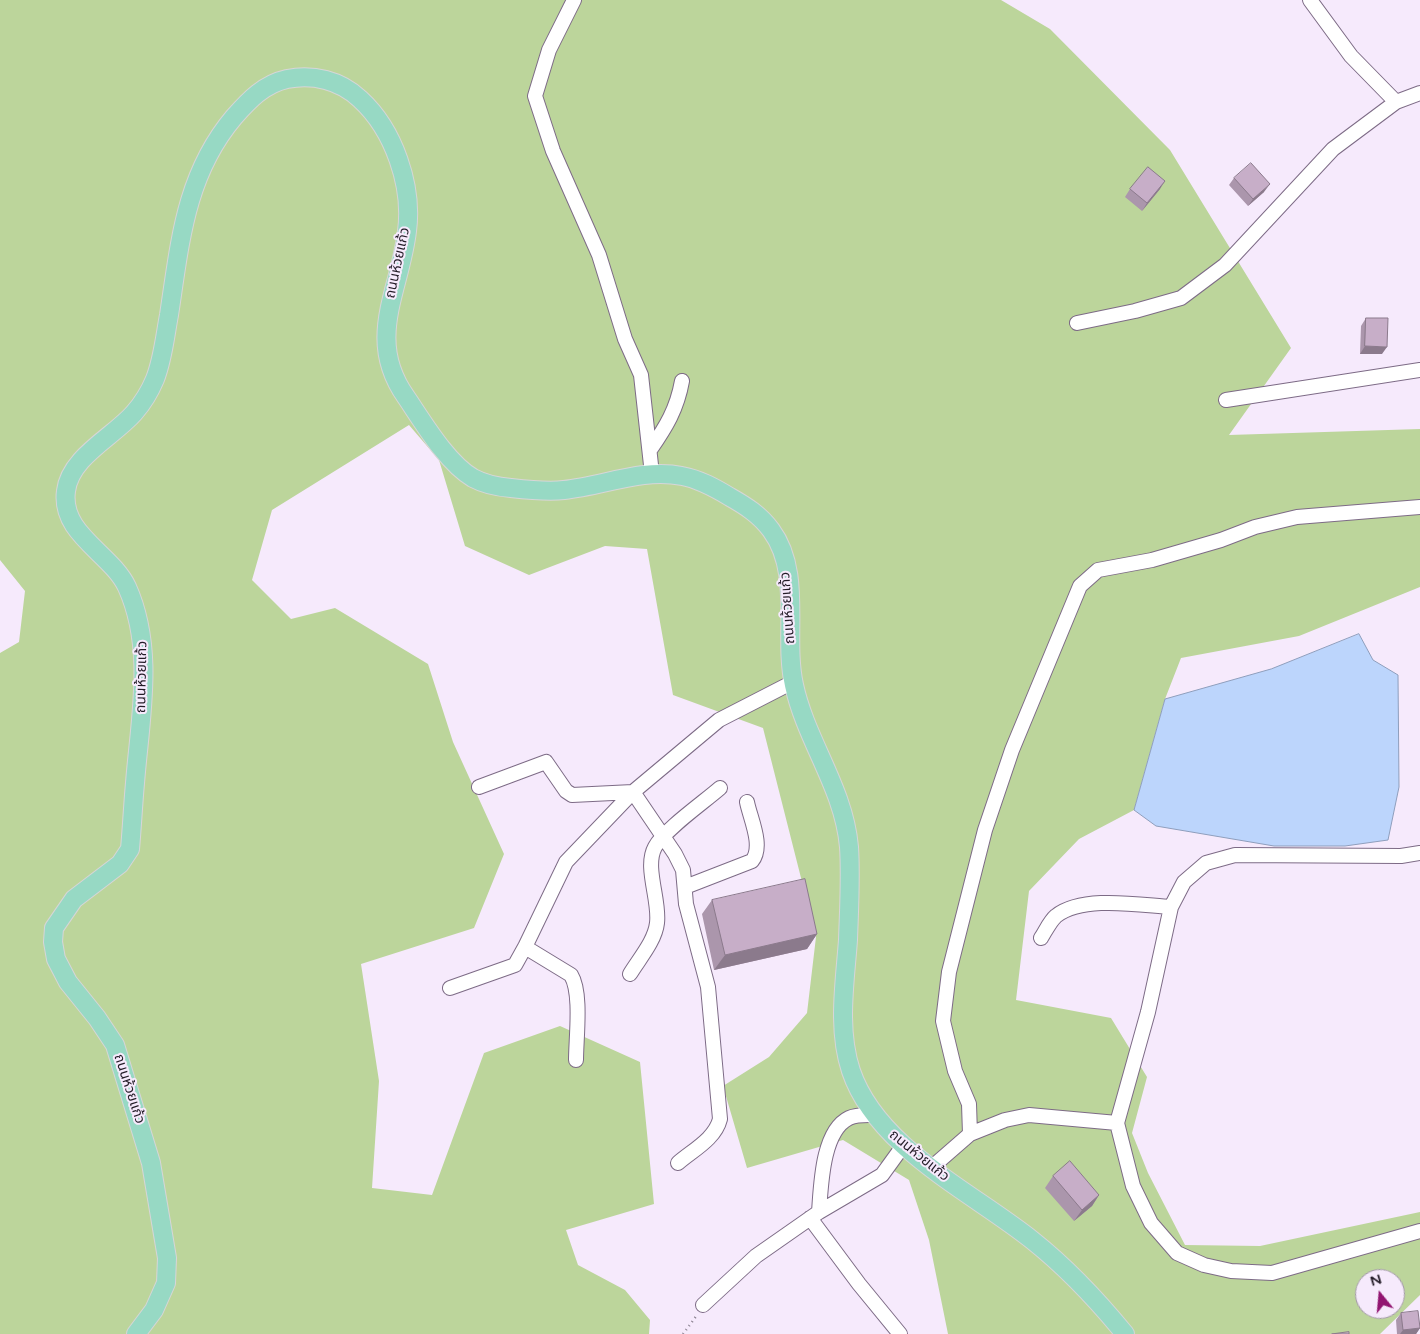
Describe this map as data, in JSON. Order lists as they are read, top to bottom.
{
  "streets": {
    "main road": ["ถนนห้วยแก้ว"]
  },
  "north": "top"
}
